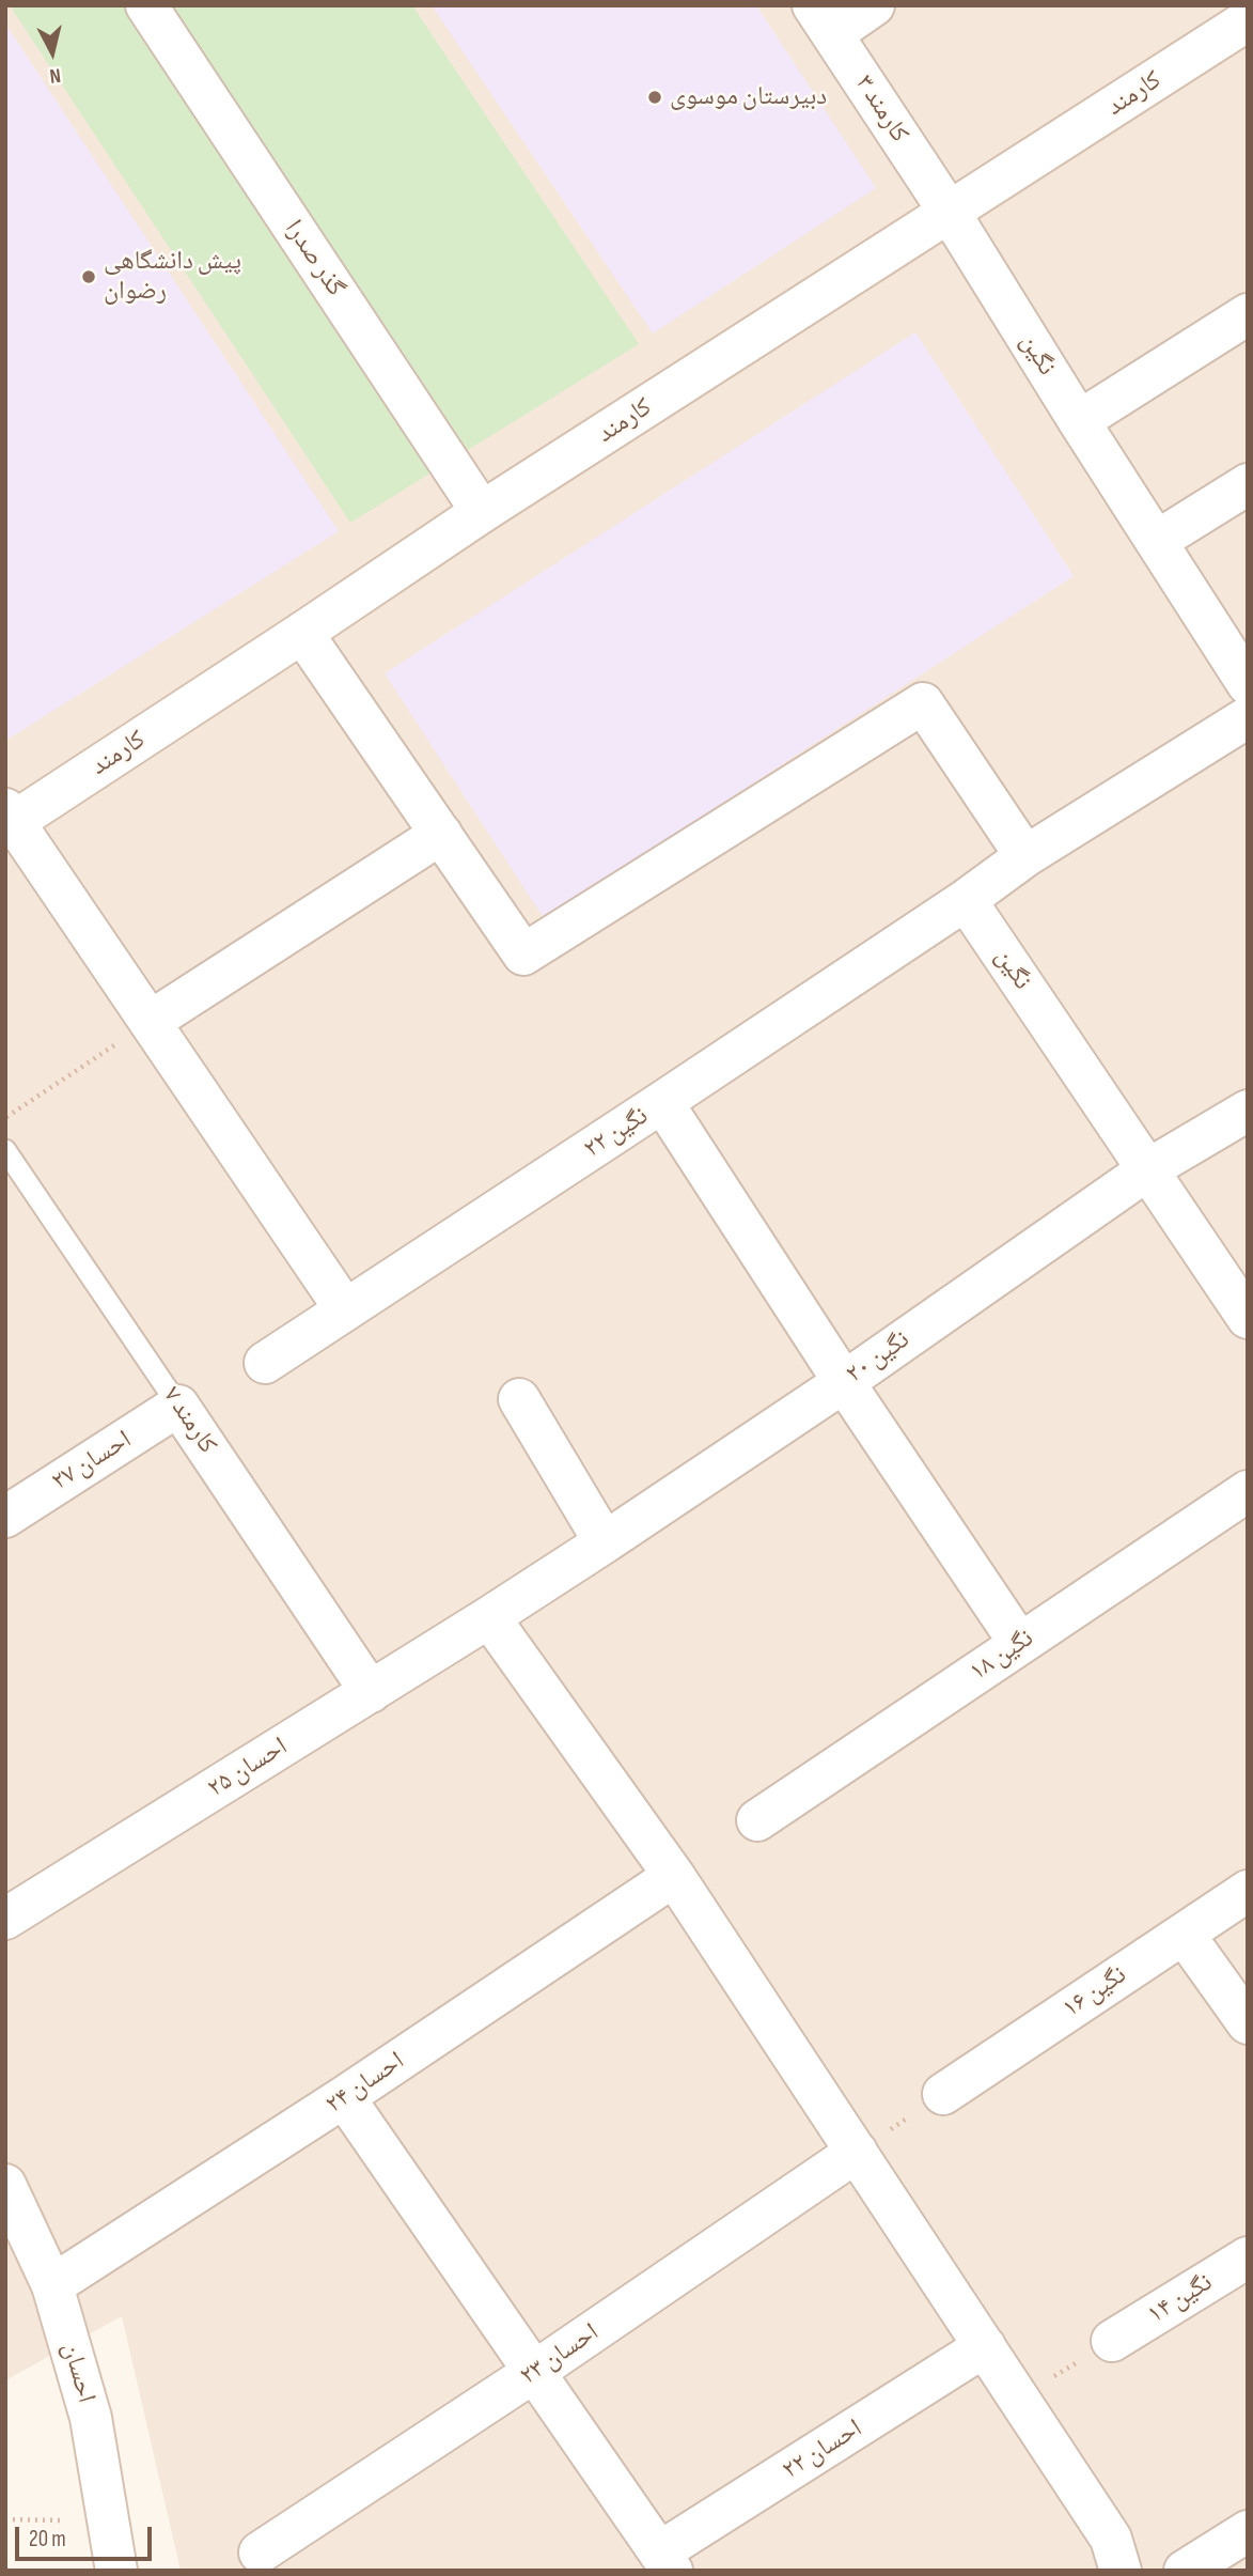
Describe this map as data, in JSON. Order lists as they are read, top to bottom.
{
  "streets": {
    "street": [
      "کارمند",
      "کارمند ۳",
      "گذر صدرا",
      "نگین",
      "نگین ۲۲",
      "نگین ۲۰",
      "کارمند ۷",
      "احسان ۲۷",
      "نگین ۱۸",
      "احسان ۲۵",
      "نگین ۱۶",
      "احسان ۲۴",
      "نگین ۱۴",
      "احسان ۲۳",
      "احسان",
      "احسان ۲۲"
    ]
  },
  "crossings": [
    ["کارمند", "کارمند ۳"],
    ["کارمند", "گذر صدرا"],
    ["کارمند", "نگین"],
    ["کارمند ۳", "نگین"],
    ["نگین", "نگین ۲۲"],
    ["نگین", "نگین ۲۰"],
    ["نگین ۲۰", "احسان ۲۵"],
    ["کارمند ۷", "احسان ۲۷"],
    ["کارمند ۷", "احسان ۲۵"],
    ["احسان ۲۴", "احسان"]
  ],
  "places": ["دبیرستان موسوی", "پیش دانشگاهی رضوان"],
  "scale_bar": "20 m",
  "north": "bottom"
}
